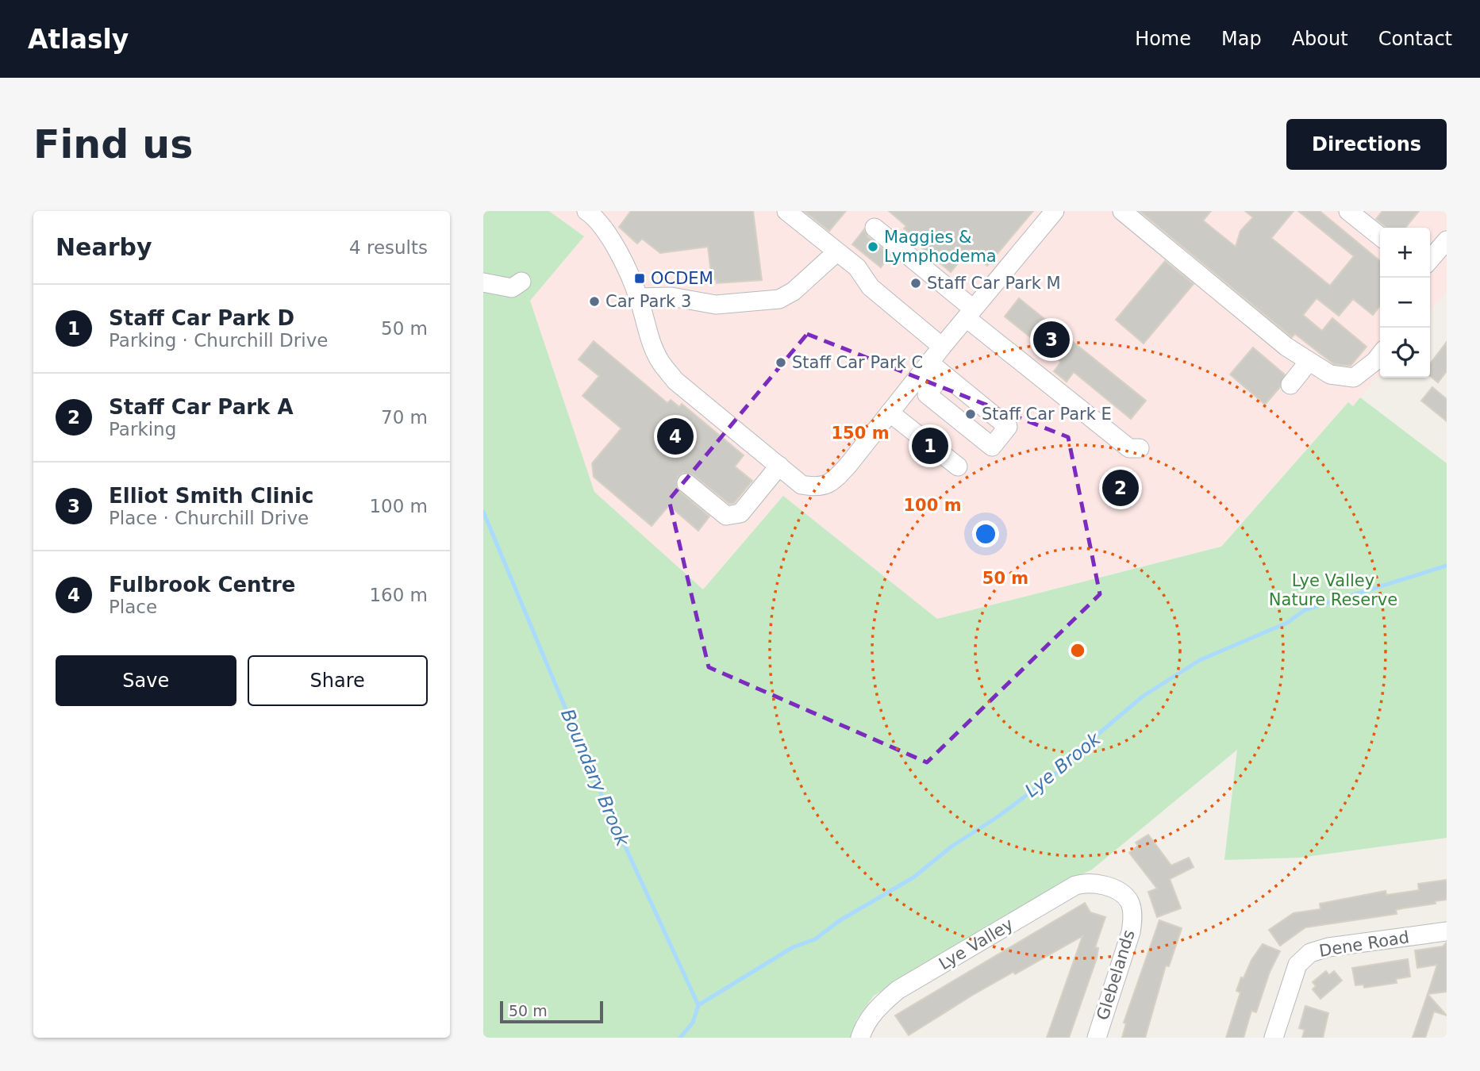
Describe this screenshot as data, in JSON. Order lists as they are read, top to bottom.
{
  "streets": {
    "street": ["Lye Valley", "Dene Road", "Glebelands"]
  },
  "crossings": [
    ["Lye Valley", "Glebelands"]
  ],
  "water": ["Lye Brook", "Boundary Brook"],
  "parks": ["Lye Valley Nature Reserve"],
  "places": {
    "other": [
      "Maggies & Lymphodema",
      "Staff Car Park M",
      "Car Park 3",
      "Staff Car Park C",
      "Staff Car Park E"
    ],
    "transit": ["OCDEM"]
  },
  "scale_bar": "50 m",
  "page": {
    "header": "Atlasly",
    "nav": [
      "Home",
      "Map",
      "About",
      "Contact"
    ],
    "buttons": [
      "Directions",
      ["Save", "Share"]
    ],
    "title": "Find us",
    "heading": ["Nearby", "4 results"],
    "map_buttons": ["+", "−"],
    "list": [
      {
        "mark": "1",
        "name": "Staff Car Park D",
        "note": "Parking · Churchill Drive",
        "value": "50 m"
      },
      {
        "mark": "2",
        "name": "Staff Car Park A",
        "note": "Parking",
        "value": "70 m"
      },
      {
        "mark": "3",
        "name": "Elliot Smith Clinic",
        "note": "Place · Churchill Drive",
        "value": "100 m"
      },
      {
        "mark": "4",
        "name": "Fulbrook Centre",
        "note": "Place",
        "value": "160 m"
      }
    ],
    "pins": [
      "3",
      "4",
      "1",
      "2"
    ],
    "scale": "50 m"
  },
  "rings": ["150 m", "100 m", "50 m"]
}
